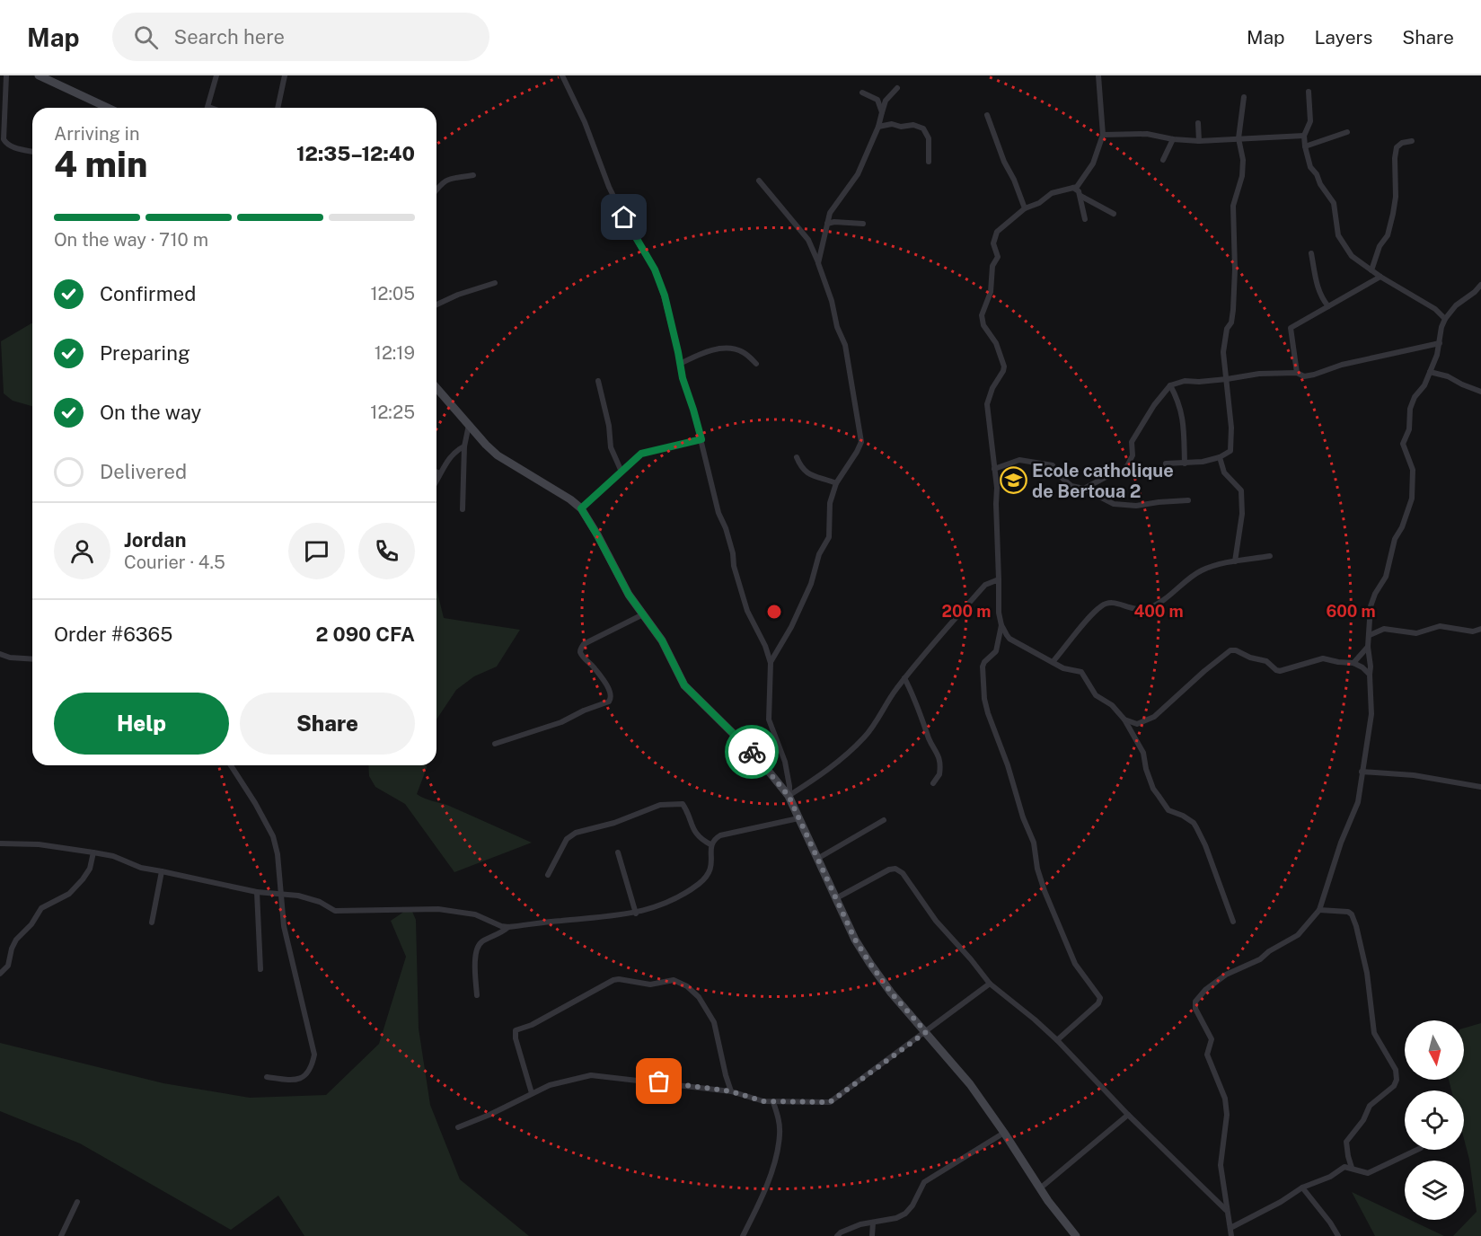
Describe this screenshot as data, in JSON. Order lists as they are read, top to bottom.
{
  "places": {
    "school or university": ["Ecole catholique de Bertoua 2"]
  },
  "north": "bottom",
  "page": {
    "header": "Map",
    "search": "Search here",
    "nav": ["Map", "Layers", "Share"],
    "heading": ["4 min", "Arriving in", "12:35–12:40"],
    "panel": [
      "Jordan",
      "Courier · 4.5",
      "Order #6365",
      "2 090 CFA"
    ],
    "bar": "On the way · 710 m",
    "list": [
      ["Confirmed", "12:05"],
      ["Preparing", "12:19"],
      ["On the way", "12:25"],
      "Delivered"
    ],
    "buttons": ["Help", "Share"]
  },
  "rings": ["200 m", "400 m", "600 m"]
}
